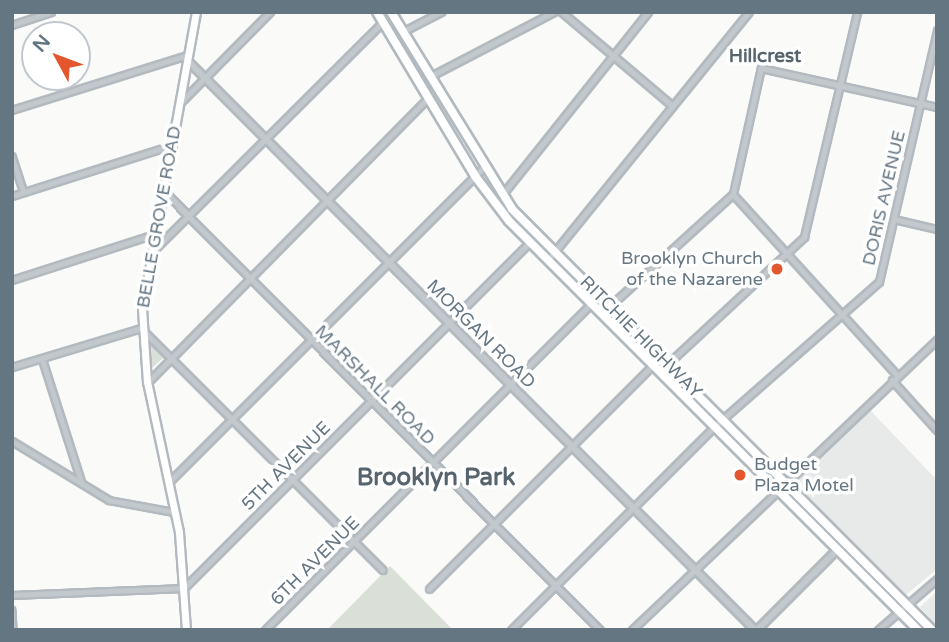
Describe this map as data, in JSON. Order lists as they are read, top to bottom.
{
  "streets": {
    "main road": ["BELLE GROVE ROAD", "RITCHIE HIGHWAY"],
    "street": [
      "DORIS AVENUE",
      "MORGAN ROAD",
      "MARSHALL ROAD",
      "5TH AVENUE",
      "6TH AVENUE"
    ]
  },
  "crossings": [
    ["DORIS AVENUE", "RITCHIE HIGHWAY"],
    ["BELLE GROVE ROAD", "MORGAN ROAD"],
    ["BELLE GROVE ROAD", "MARSHALL ROAD"],
    ["BELLE GROVE ROAD", "5TH AVENUE"],
    ["MORGAN ROAD", "5TH AVENUE"],
    ["MORGAN ROAD", "6TH AVENUE"],
    ["RITCHIE HIGHWAY", "5TH AVENUE"],
    ["RITCHIE HIGHWAY", "6TH AVENUE"],
    ["MARSHALL ROAD", "5TH AVENUE"],
    ["MARSHALL ROAD", "6TH AVENUE"]
  ],
  "districts": ["Hillcrest", "Brooklyn Park"],
  "places": ["Brooklyn Church of the Nazarene", "Budget Plaza Motel"],
  "north": "top left"
}
